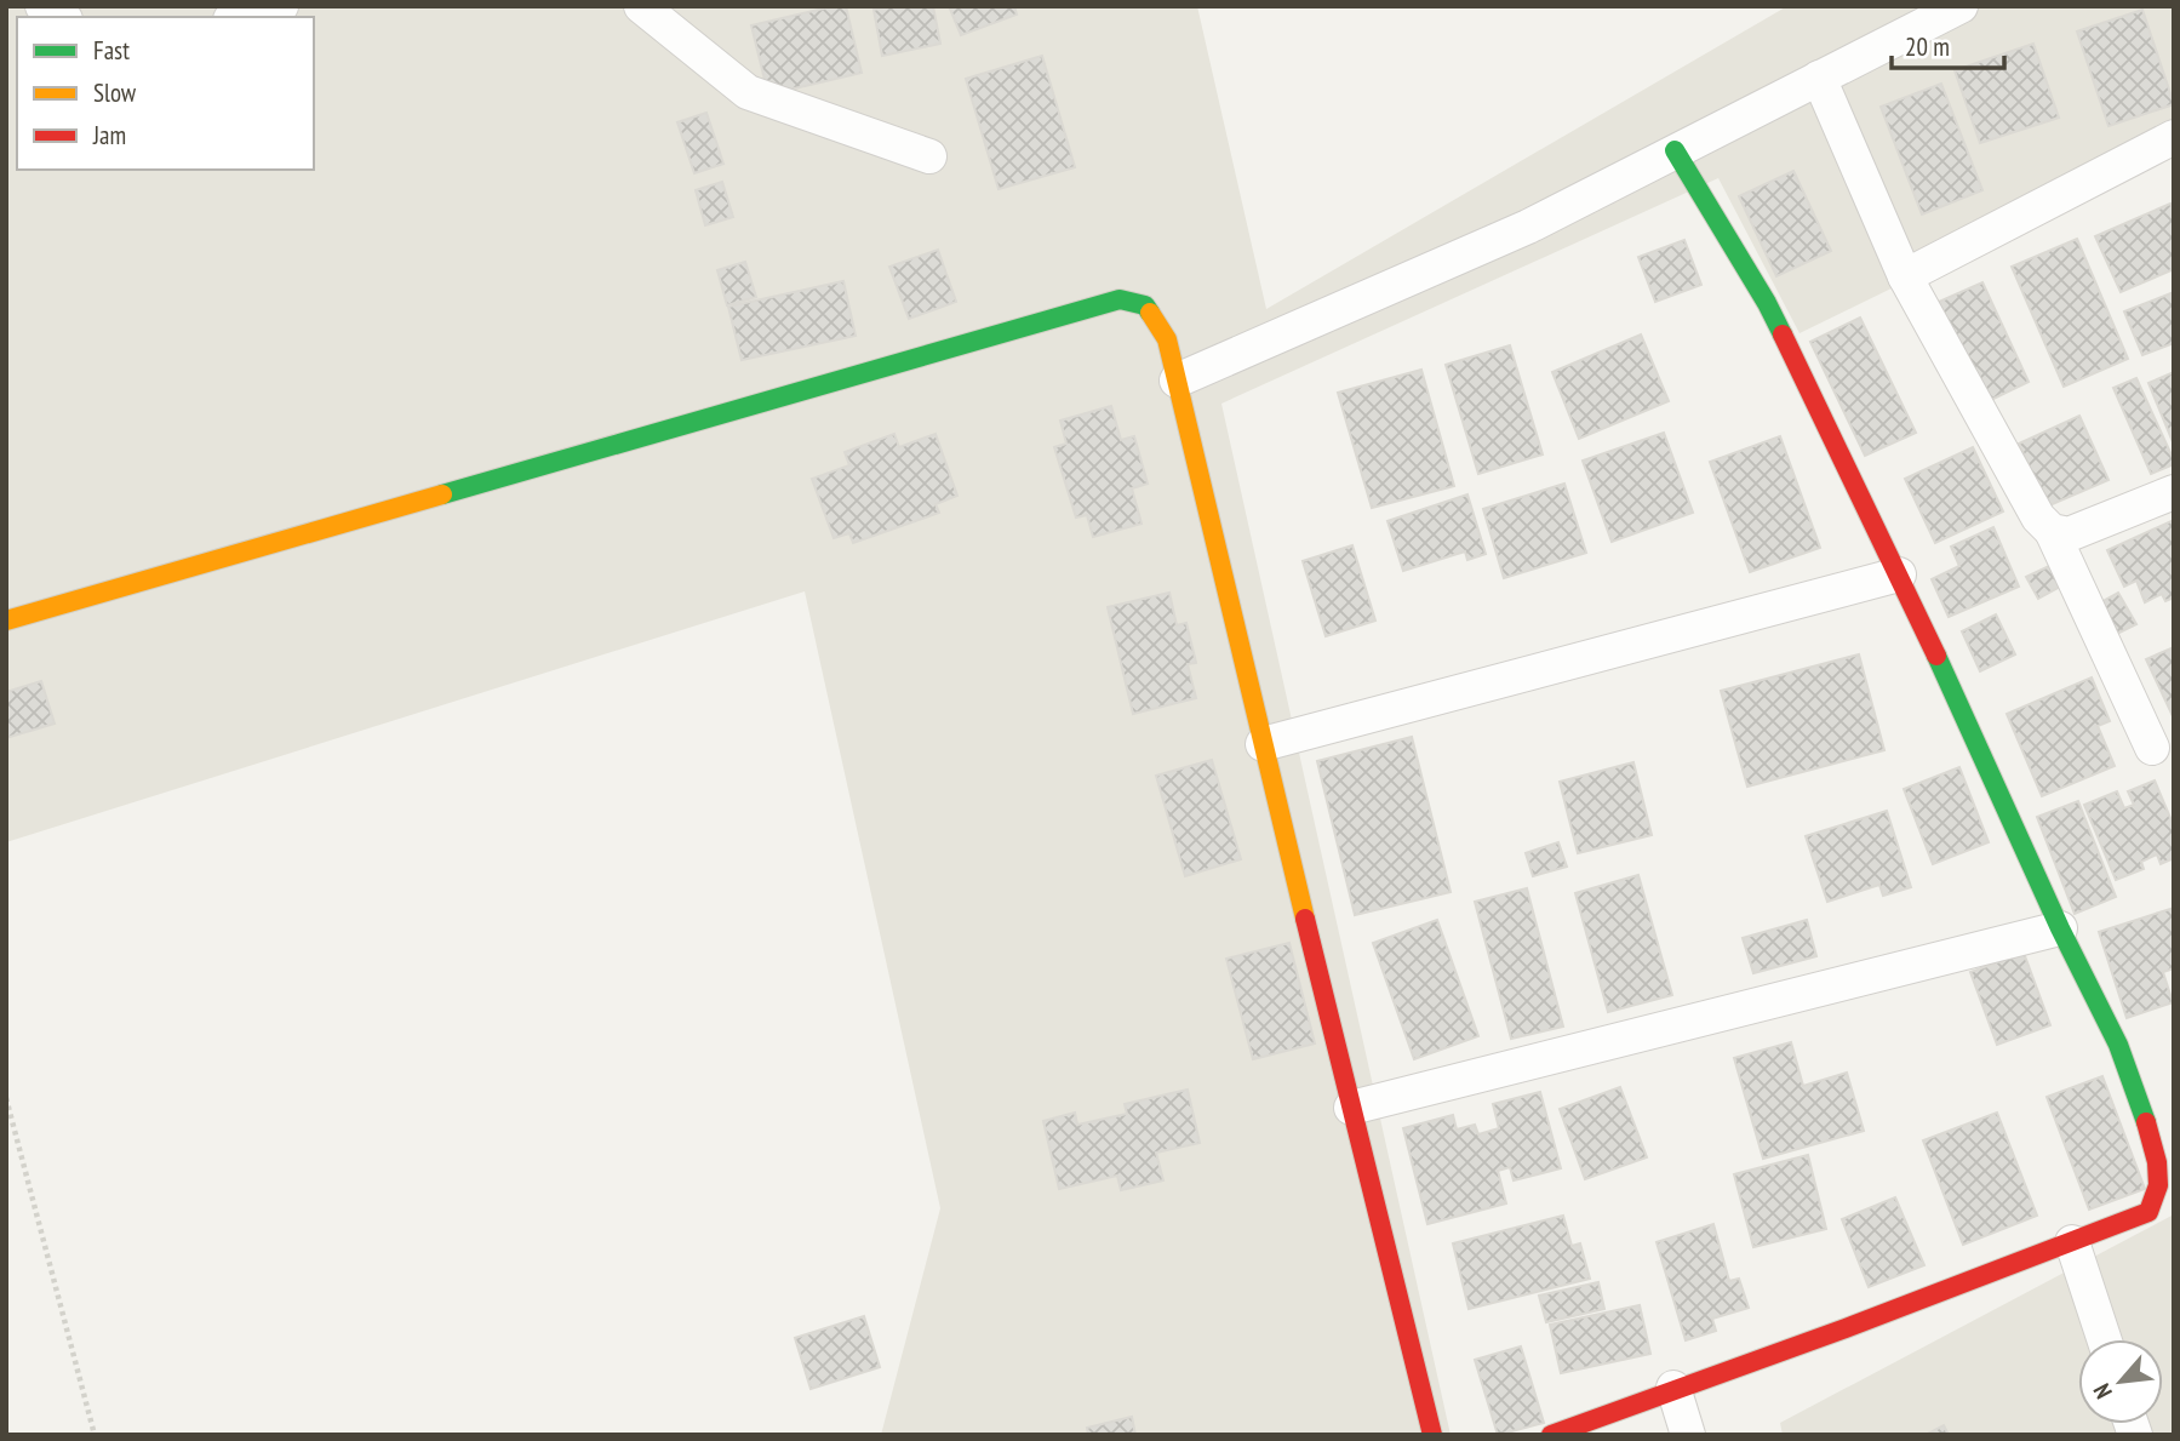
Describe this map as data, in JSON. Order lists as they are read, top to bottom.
{
  "legend": ["Fast", "Slow", "Jam"],
  "scale_bar": "20 m",
  "north": "bottom left"
}
